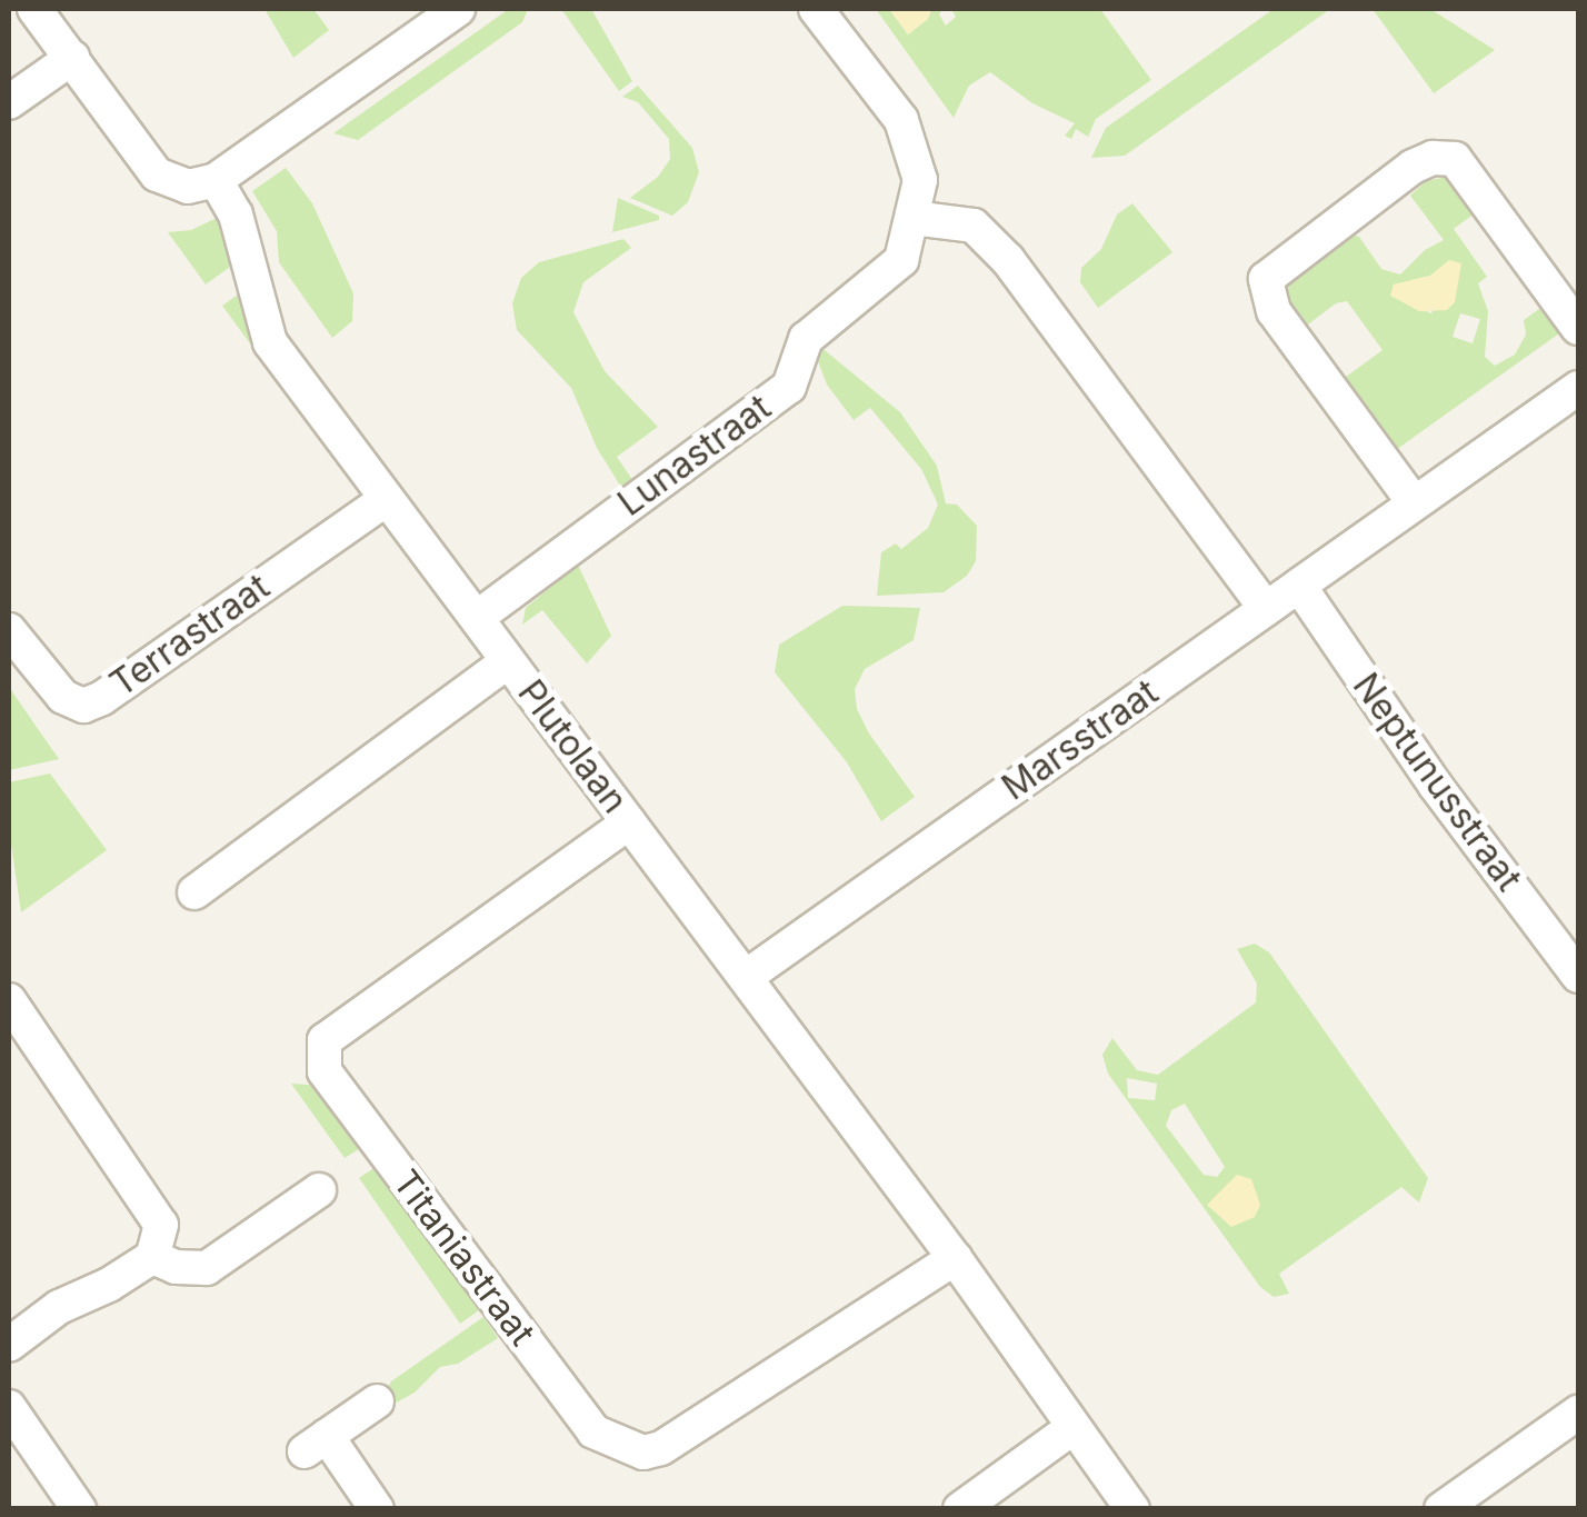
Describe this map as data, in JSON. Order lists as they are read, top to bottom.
{
  "streets": {
    "street": [
      "Lunastraat",
      "Terrastraat",
      "Marsstraat",
      "Plutolaan",
      "Neptunusstraat",
      "Titaniastraat"
    ]
  },
  "crossings": [
    ["Lunastraat", "Plutolaan"],
    ["Terrastraat", "Plutolaan"],
    ["Marsstraat", "Plutolaan"],
    ["Marsstraat", "Neptunusstraat"],
    ["Plutolaan", "Titaniastraat"]
  ]
}
